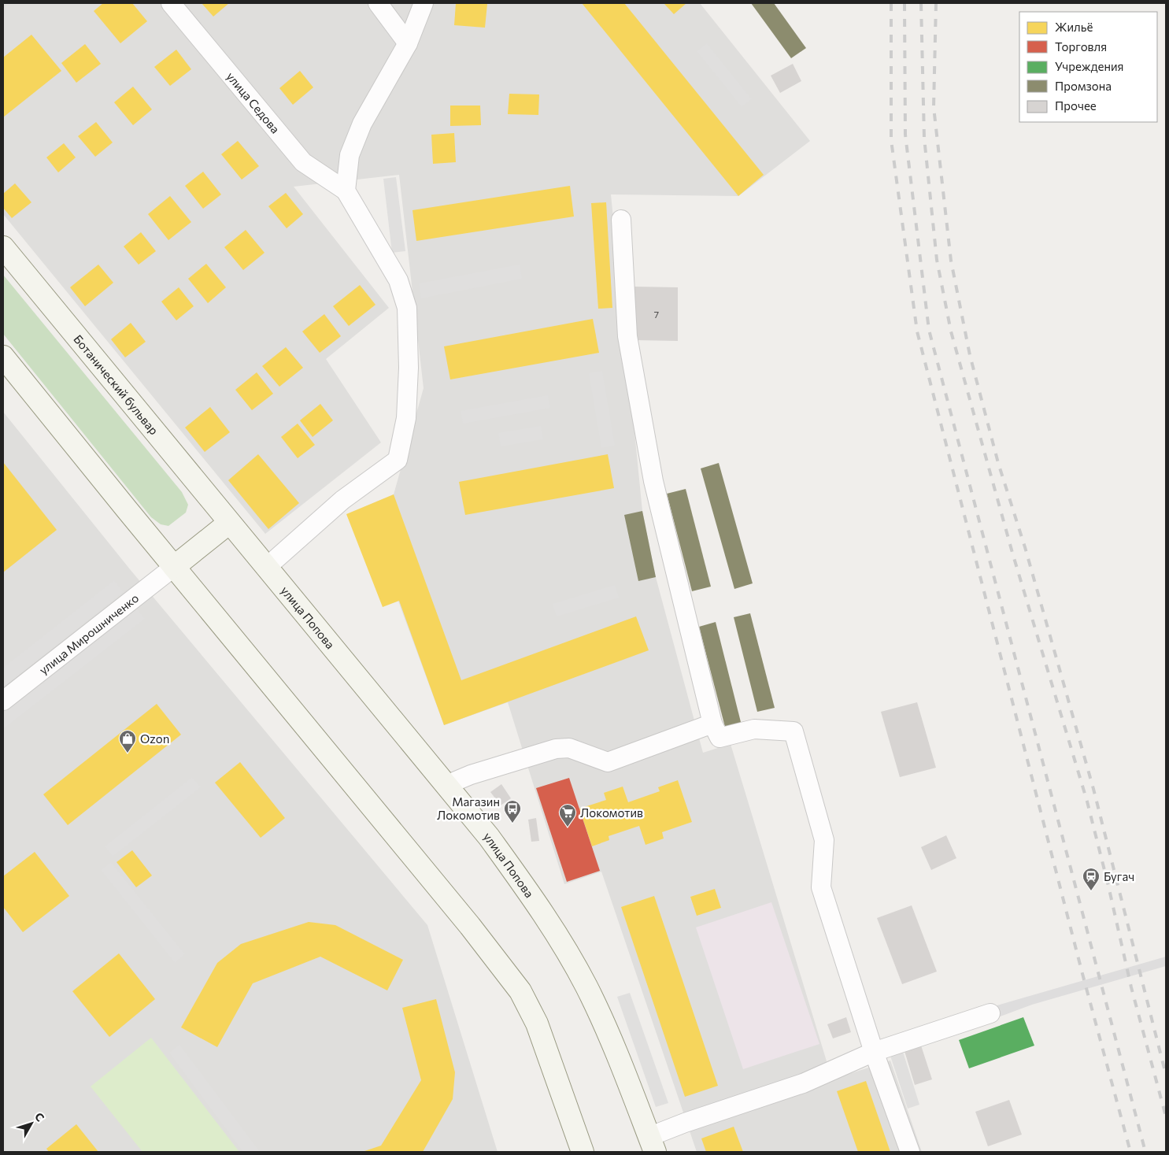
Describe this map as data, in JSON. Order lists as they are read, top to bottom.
{
  "streets": {
    "street": [
      "улица Седова",
      "Ботанический бульвар",
      "улица Попова",
      "улица Мирошниченко"
    ]
  },
  "crossings": [
    ["Ботанический бульвар", "улица Попова"]
  ],
  "places": {
    "shop": ["Ozon"],
    "bus stop": ["Магазин Локомотив"],
    "supermarket": ["Локомотив"],
    "station": ["Бугач"]
  },
  "house_numbers": ["7"],
  "legend": [
    "Жильё",
    "Торговля",
    "Учреждения",
    "Промзона",
    "Прочее"
  ],
  "north": "top right"
}
